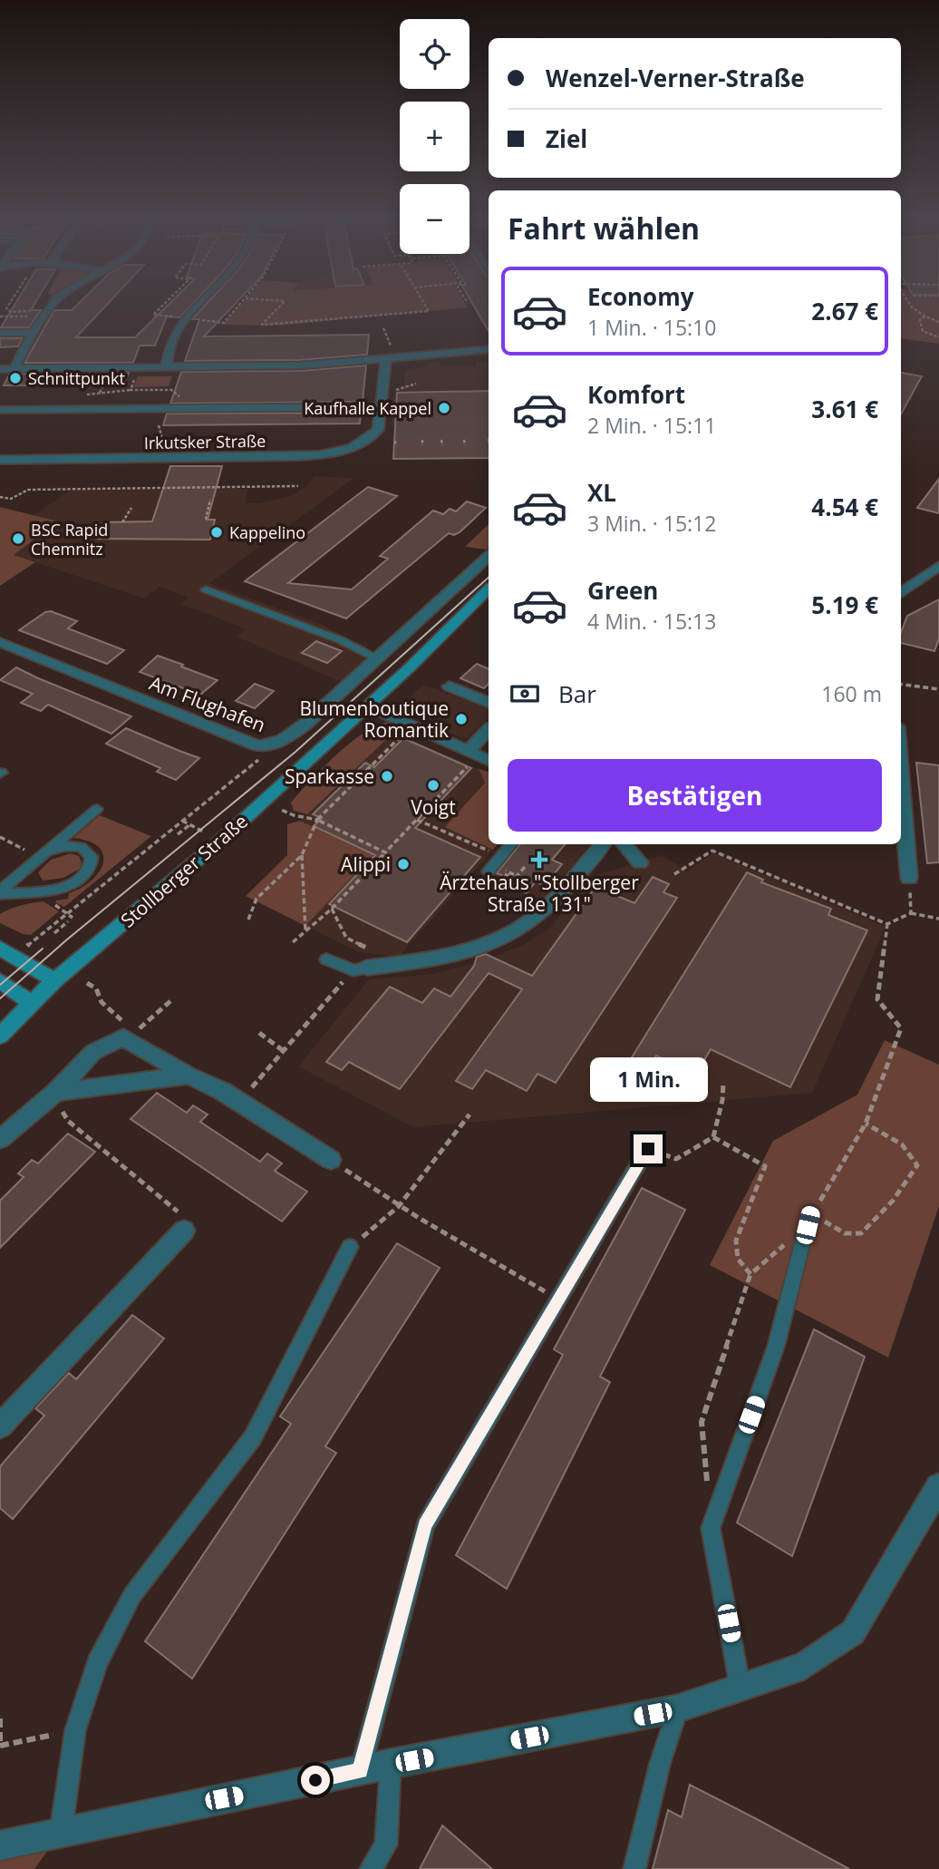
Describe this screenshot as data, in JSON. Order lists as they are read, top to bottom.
{
  "streets": {
    "main road": ["Stollberger Straße"],
    "street": ["Irkutsker Straße", "Am Flughafen"]
  },
  "places": {
    "other": [
      "Schnittpunkt",
      "Kaufhalle Kappel",
      "Kappelino",
      "BSC Rapid Chemnitz",
      "Blumenboutique Romantik",
      "Sparkasse",
      "Voigt",
      "Alippi"
    ],
    "health": ["Ärztehaus \"Stollberger Straße 131\""]
  },
  "page": {
    "map_buttons": ["+", "−"],
    "banner": ["Wenzel-Verner-Straße", "Ziel"],
    "heading": "Fahrt wählen",
    "list": [
      {
        "name": "Economy",
        "note": "1 Min. · 15:10",
        "value": "2.67 €"
      },
      {
        "name": "Komfort",
        "note": "2 Min. · 15:11",
        "value": "3.61 €"
      },
      {
        "name": "XL",
        "note": "3 Min. · 15:12",
        "value": "4.54 €"
      },
      {
        "name": "Green",
        "note": "4 Min. · 15:13",
        "value": "5.19 €"
      }
    ],
    "pay": ["Bar", "160 m"],
    "buttons": "Bestätigen",
    "bubble": "1 Min."
  }
}
